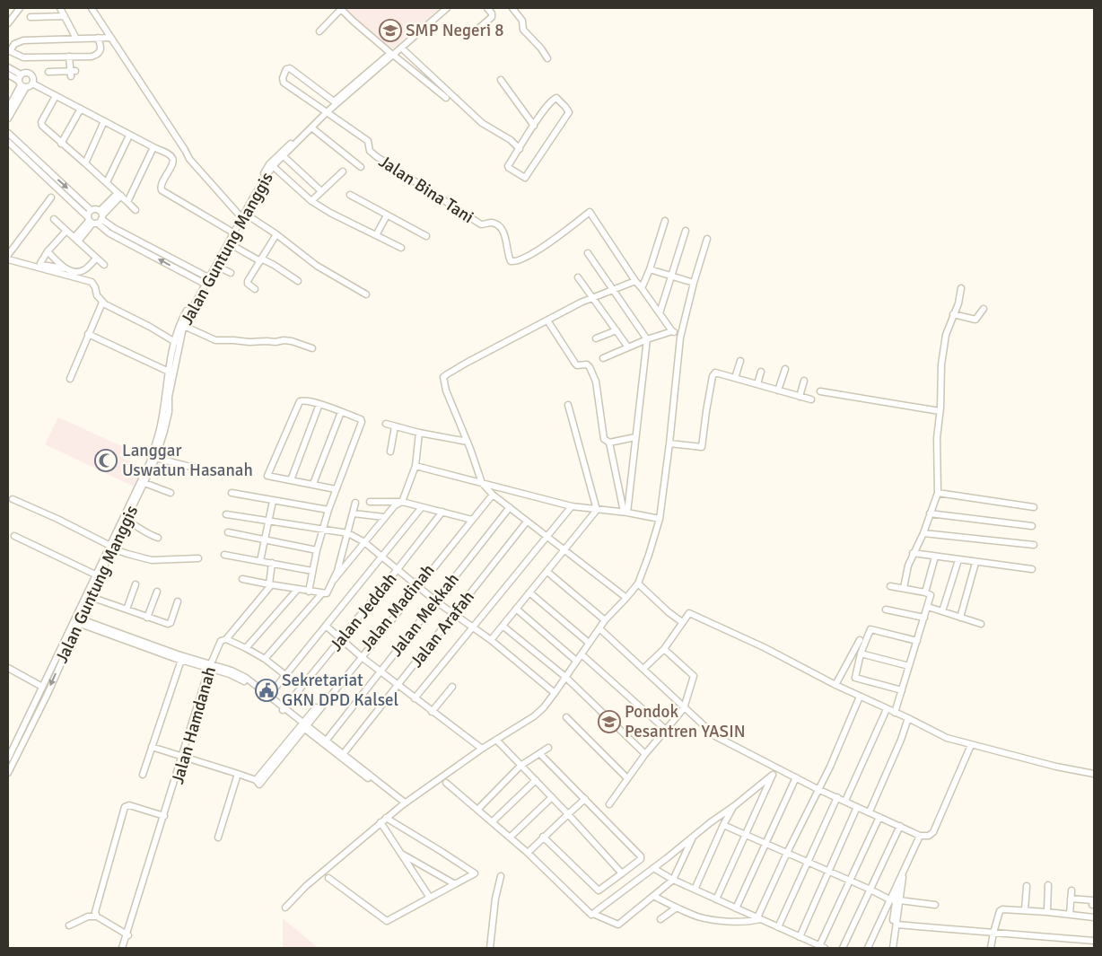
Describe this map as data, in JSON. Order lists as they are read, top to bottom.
{
  "streets": {
    "street": [
      "Jalan Bina Tani",
      "Jalan Guntung Manggis",
      "Jalan Madinah",
      "Jalan Jeddah",
      "Jalan Mekkah",
      "Jalan Arafah",
      "Jalan Hamdanah"
    ]
  },
  "crossings": [
    ["Jalan Bina Tani", "Jalan Guntung Manggis"]
  ],
  "places": {
    "school or university": ["SMP Negeri 8", "Pondok Pesantren YASIN"],
    "mosque": ["Langgar Uswatun Hasanah"],
    "public building": ["Sekretariat GKN DPD Kalsel"]
  }
}
